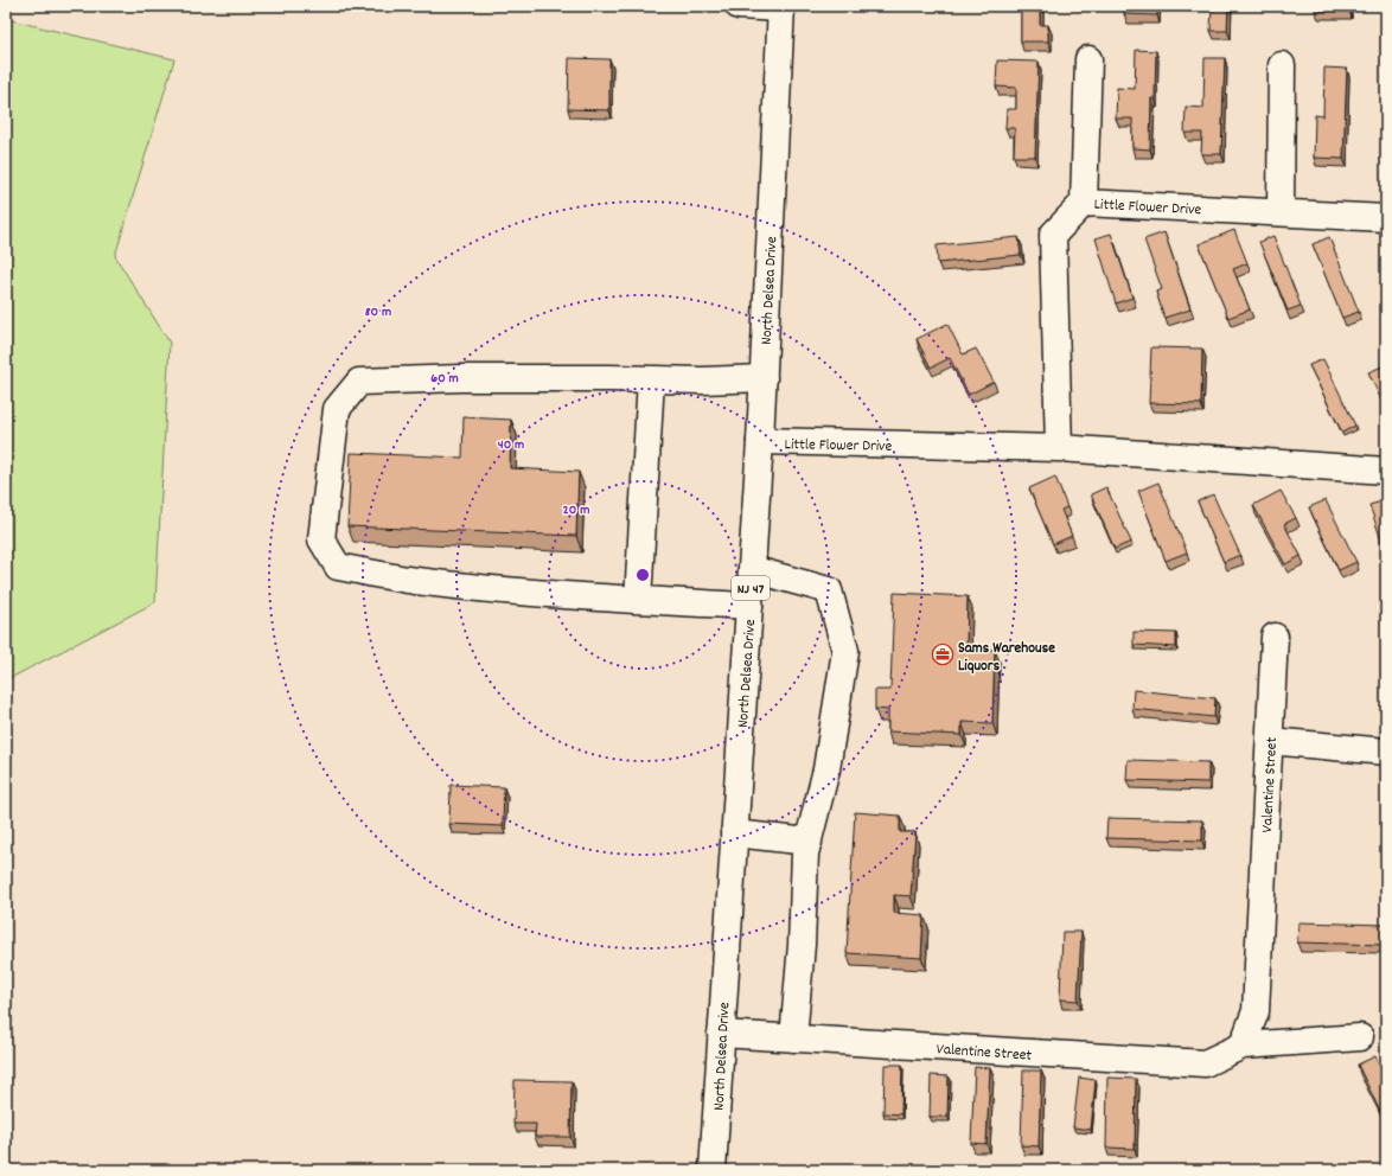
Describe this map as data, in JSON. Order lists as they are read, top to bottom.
{
  "streets": {
    "main road": [
      "Little Flower Drive",
      "North Delsea Drive",
      "NJ 47",
      "Valentine Street"
    ]
  },
  "crossings": [
    ["Little Flower Drive", "North Delsea Drive"],
    ["North Delsea Drive", "Valentine Street"]
  ],
  "places": {
    "office": ["Sams Warehouse Liquors"]
  },
  "rings": [
    "80 m",
    "60 m",
    "40 m",
    "20 m"
  ]
}
